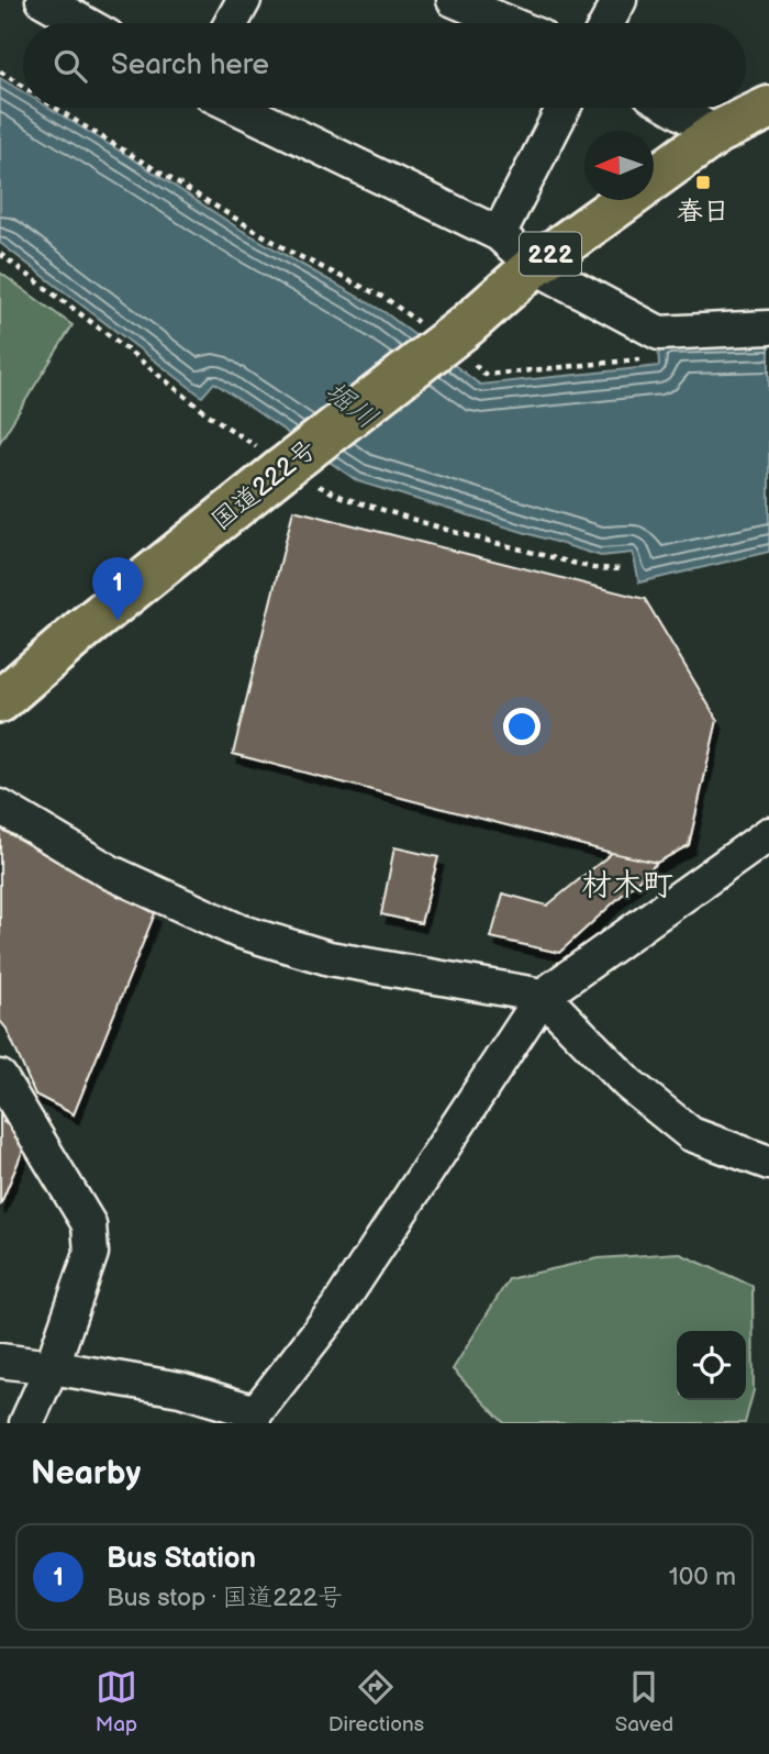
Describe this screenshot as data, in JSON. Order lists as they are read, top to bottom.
{
  "streets": {
    "highway": ["222", "国道222号"]
  },
  "districts": ["材木町"],
  "water": ["堀川"],
  "places": {
    "transit": ["春日"]
  },
  "north": "left",
  "page": {
    "search": "Search here",
    "pins": "1",
    "heading": "Nearby",
    "list": [
      {
        "mark": "1",
        "name": "Bus Station",
        "note": "Bus stop · 国道222号",
        "value": "100 m"
      }
    ],
    "nav": ["Map", "Directions", "Saved"]
  }
}
